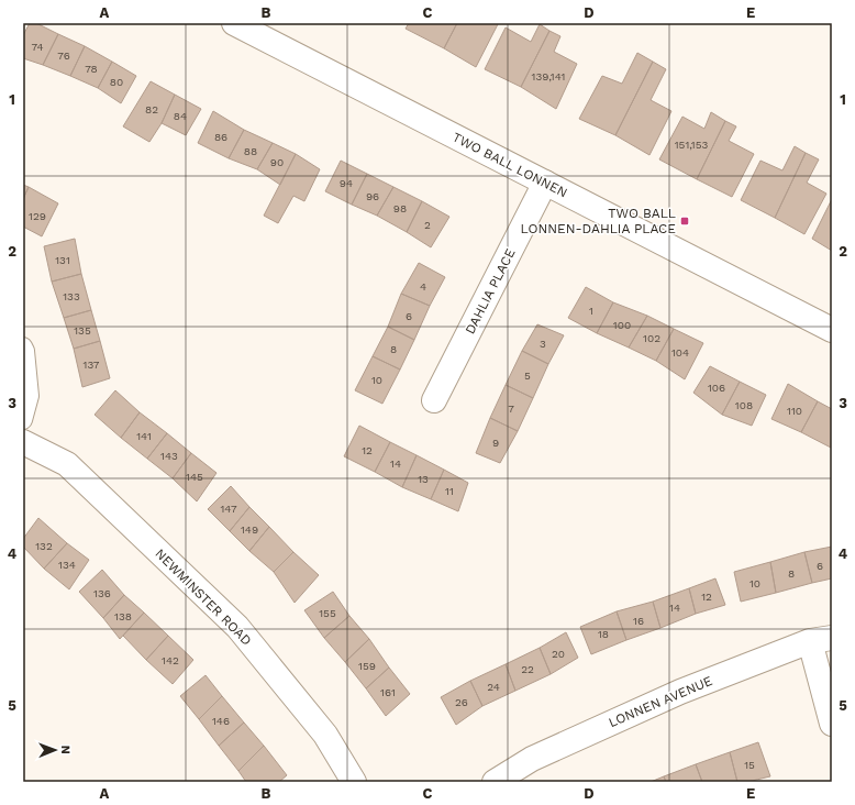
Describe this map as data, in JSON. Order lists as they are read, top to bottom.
{
  "streets": {
    "street": [
      "TWO BALL LONNEN",
      "DAHLIA PLACE",
      "NEWMINSTER ROAD",
      "LONNEN AVENUE"
    ]
  },
  "crossings": [
    ["TWO BALL LONNEN", "DAHLIA PLACE"]
  ],
  "places": {
    "transit": ["TWO BALL LONNEN-DAHLIA PLACE"]
  },
  "house_numbers": [
    "74",
    "76",
    "78",
    "139,141",
    "80",
    "82",
    "84",
    "86",
    "151,153",
    "88",
    "90",
    "94",
    "96",
    "98",
    "129",
    "2",
    "131",
    "4",
    "133",
    "1",
    "6",
    "100",
    "135",
    "102",
    "3",
    "8",
    "104",
    "137",
    "5",
    "10",
    "106",
    "108",
    "7",
    "110",
    "141",
    "9",
    "12",
    "143",
    "14",
    "145",
    "13",
    "11",
    "147",
    "149",
    "132",
    "134",
    "6",
    "8",
    "10",
    "136",
    "12",
    "14",
    "155",
    "138",
    "16",
    "18",
    "20",
    "142",
    "159",
    "22",
    "24",
    "161",
    "26",
    "146",
    "15"
  ],
  "north": "right",
  "grid": {
    "columns": [
      "A",
      "B",
      "C",
      "D",
      "E"
    ],
    "rows": [
      "1",
      "2",
      "3",
      "4",
      "5"
    ]
  }
}
